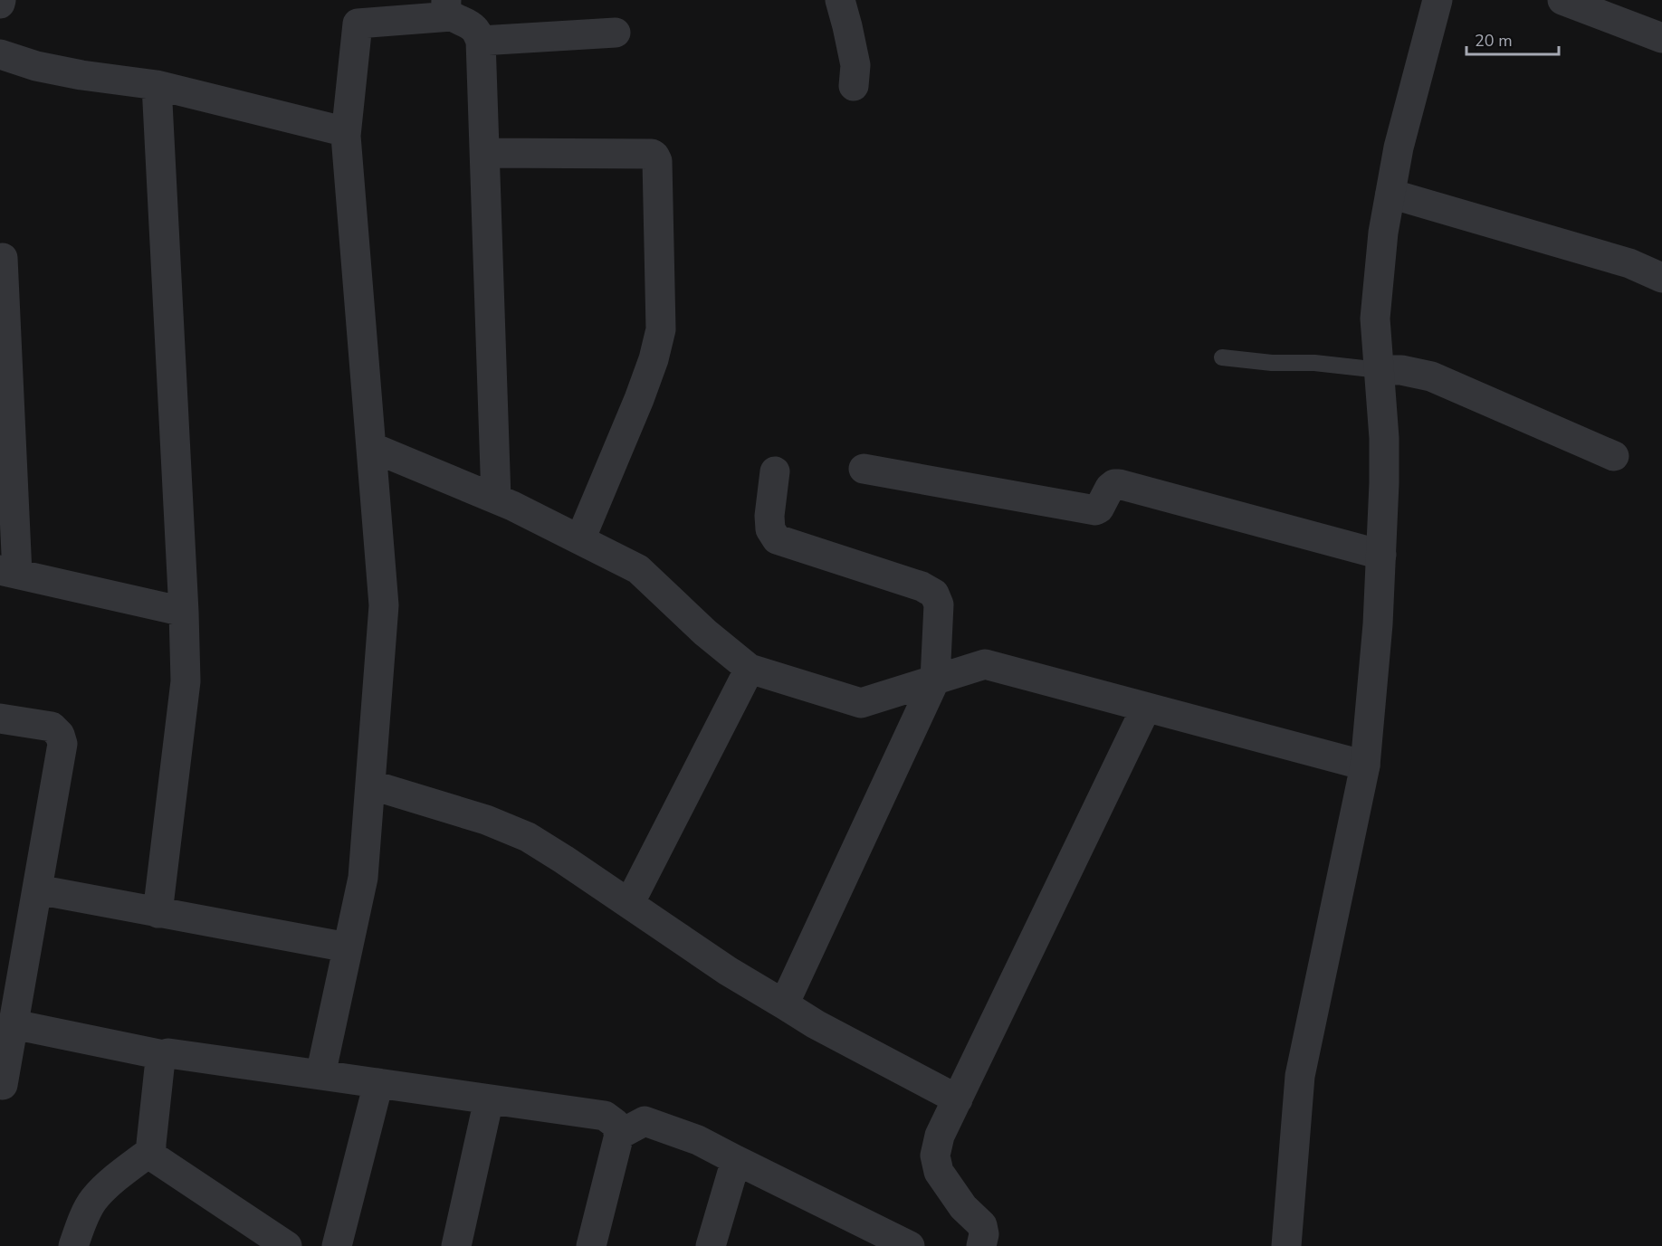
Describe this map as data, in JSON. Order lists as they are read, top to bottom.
{
  "scale_bar": "20 m"
}
